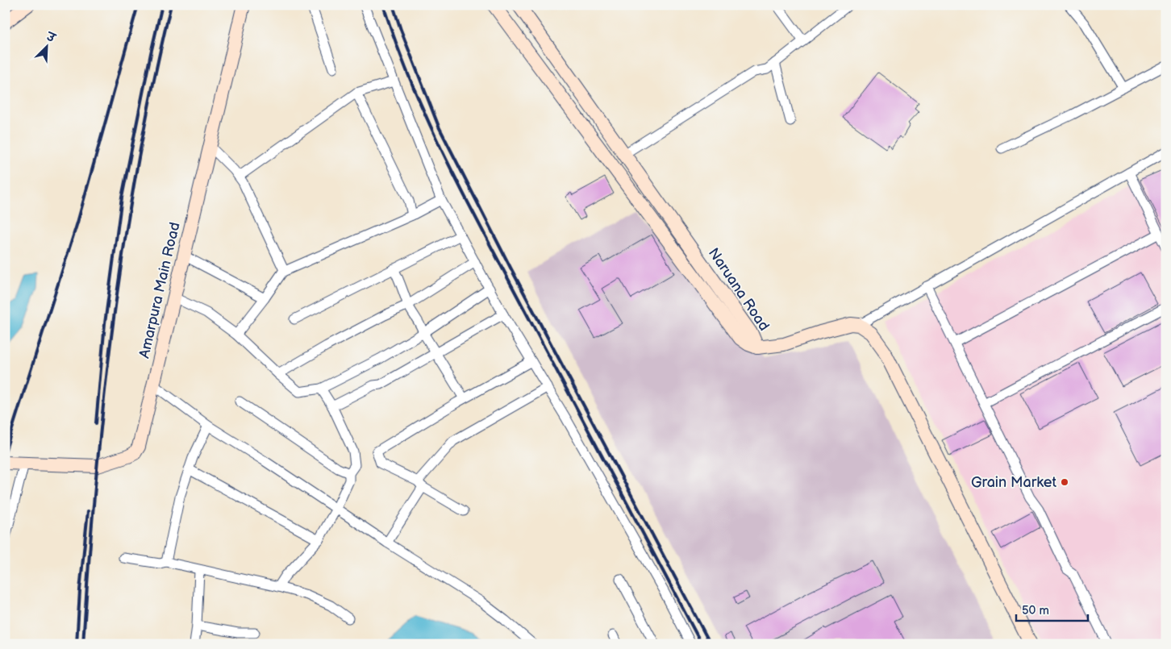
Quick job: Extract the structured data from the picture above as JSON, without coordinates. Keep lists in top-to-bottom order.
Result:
{
  "streets": {
    "street": ["Naruana Road", "Amarpura Main Road"]
  },
  "places": ["Grain Market"],
  "scale_bar": "50 m",
  "north": "top right"
}
